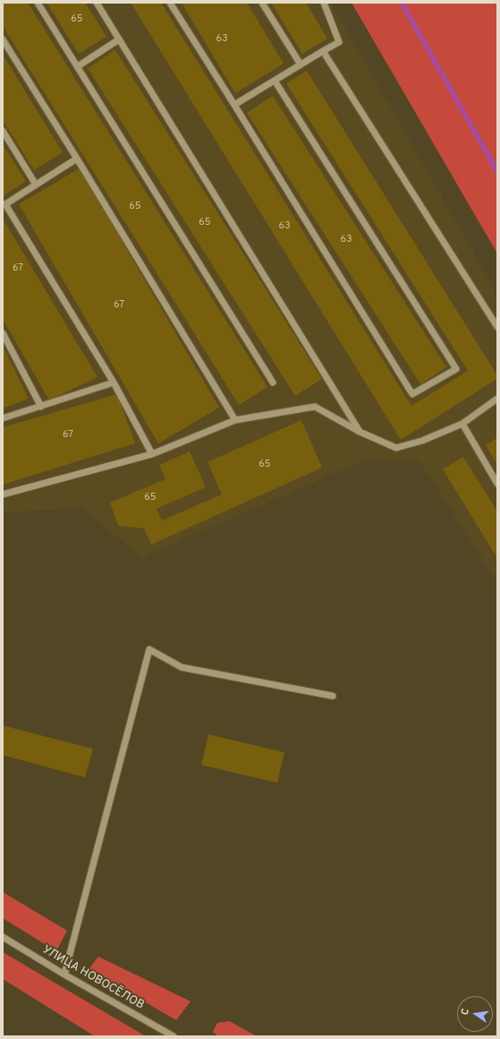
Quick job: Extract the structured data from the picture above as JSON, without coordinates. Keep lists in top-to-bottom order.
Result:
{
  "streets": {
    "street": ["УЛИЦА НОВОСЁЛОВ"]
  },
  "house_numbers": [
    "65",
    "63",
    "65",
    "65",
    "63",
    "63",
    "67",
    "67",
    "67",
    "65",
    "65"
  ],
  "north": "left"
}
